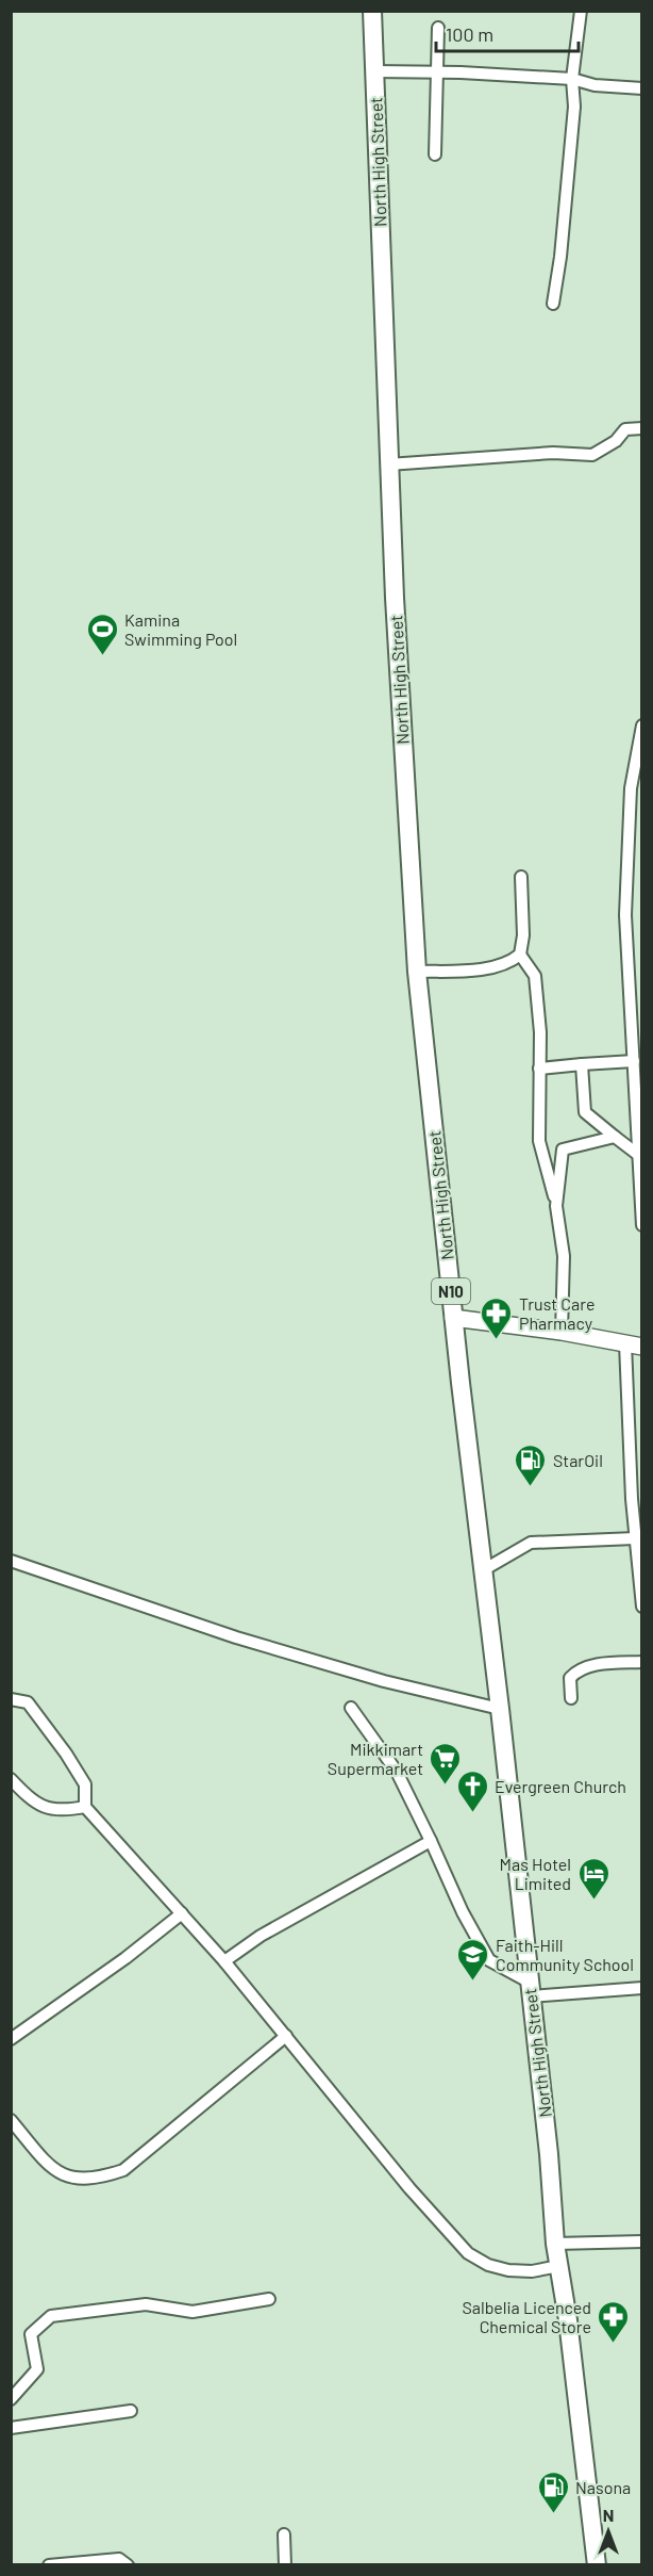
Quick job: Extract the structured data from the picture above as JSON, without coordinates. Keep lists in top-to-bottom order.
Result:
{
  "streets": {
    "highway": ["North High Street", "N10"]
  },
  "places": {
    "sports": ["Kamina Swimming Pool"],
    "pharmacy": ["Trust Care Pharmacy", "Salbelia Licenced Chemical Store"],
    "fuel station": ["StarOil", "Nasona"],
    "supermarket": ["Mikkimart Supermarket"],
    "church": ["Evergreen Church"],
    "hotel": ["Mas Hotel Limited"],
    "school or university": ["Faith-Hill Community School"]
  },
  "scale_bar": "100 m",
  "north": "top"
}
